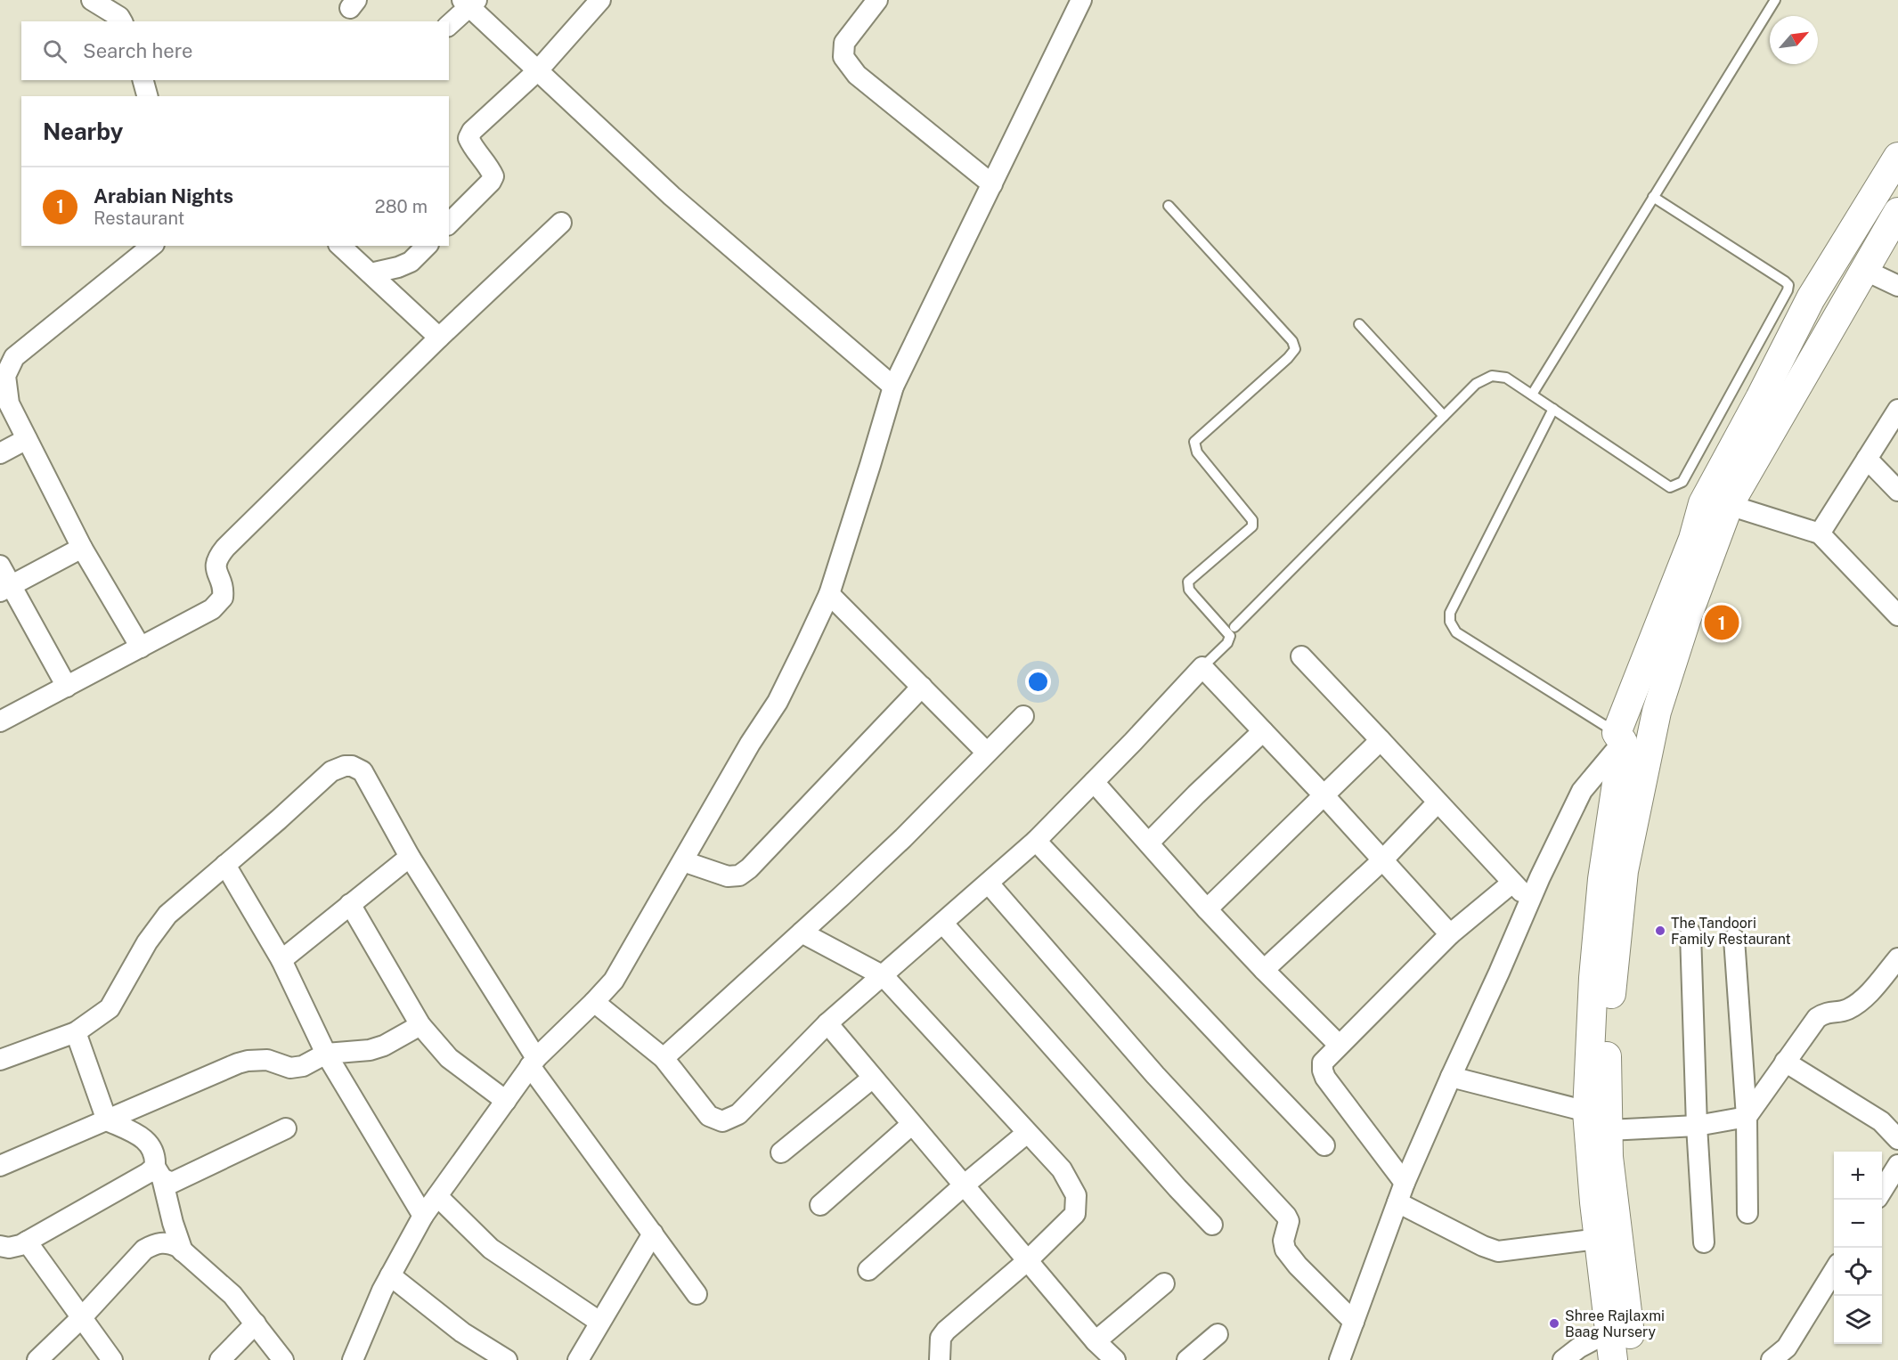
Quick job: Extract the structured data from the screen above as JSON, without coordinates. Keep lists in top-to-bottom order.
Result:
{
  "places": ["The Tandoori Family Restaurant", "Shree Rajlaxmi Baag Nursery"],
  "north": "top right",
  "page": {
    "search": "Search here",
    "heading": "Nearby",
    "list": [
      {
        "mark": "1",
        "name": "Arabian Nights",
        "note": "Restaurant",
        "value": "280 m"
      }
    ],
    "pins": "1",
    "map_buttons": ["+", "−"]
  }
}
